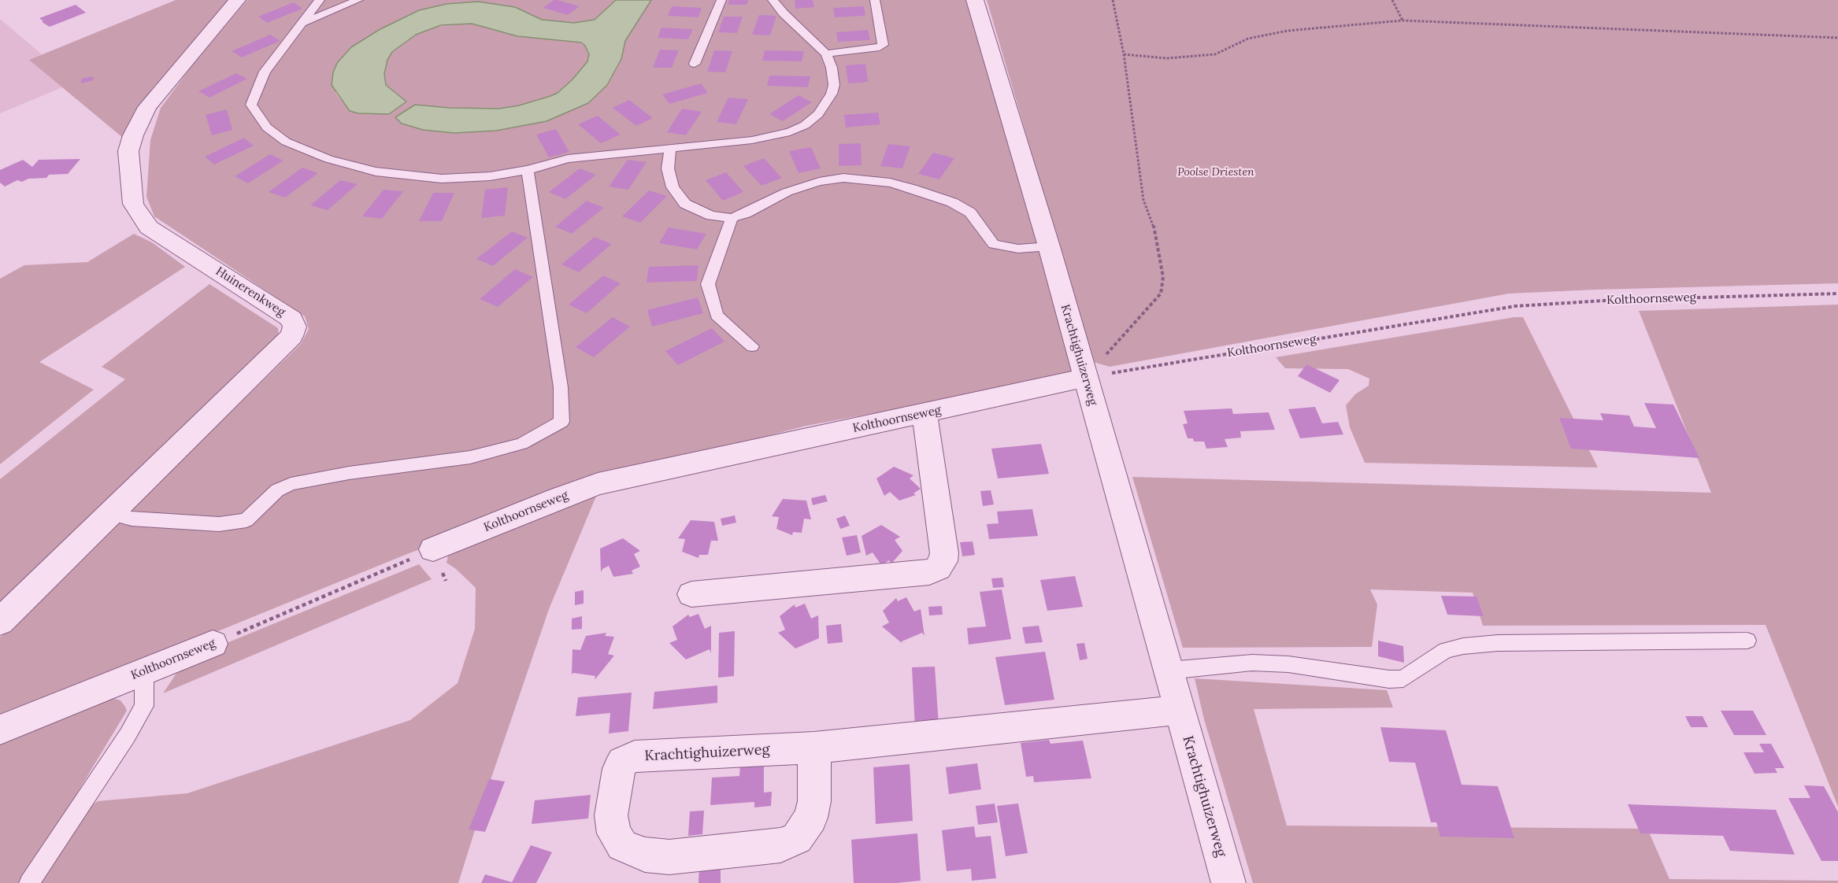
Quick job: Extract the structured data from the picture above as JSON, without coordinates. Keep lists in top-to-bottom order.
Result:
{
  "streets": {
    "street": ["Huinerenkweg", "Kolthoornseweg", "Krachtighuizerweg"]
  },
  "crossings": [
    ["Kolthoornseweg", "Krachtighuizerweg"]
  ],
  "parks": ["Poolse Driesten"]
}
